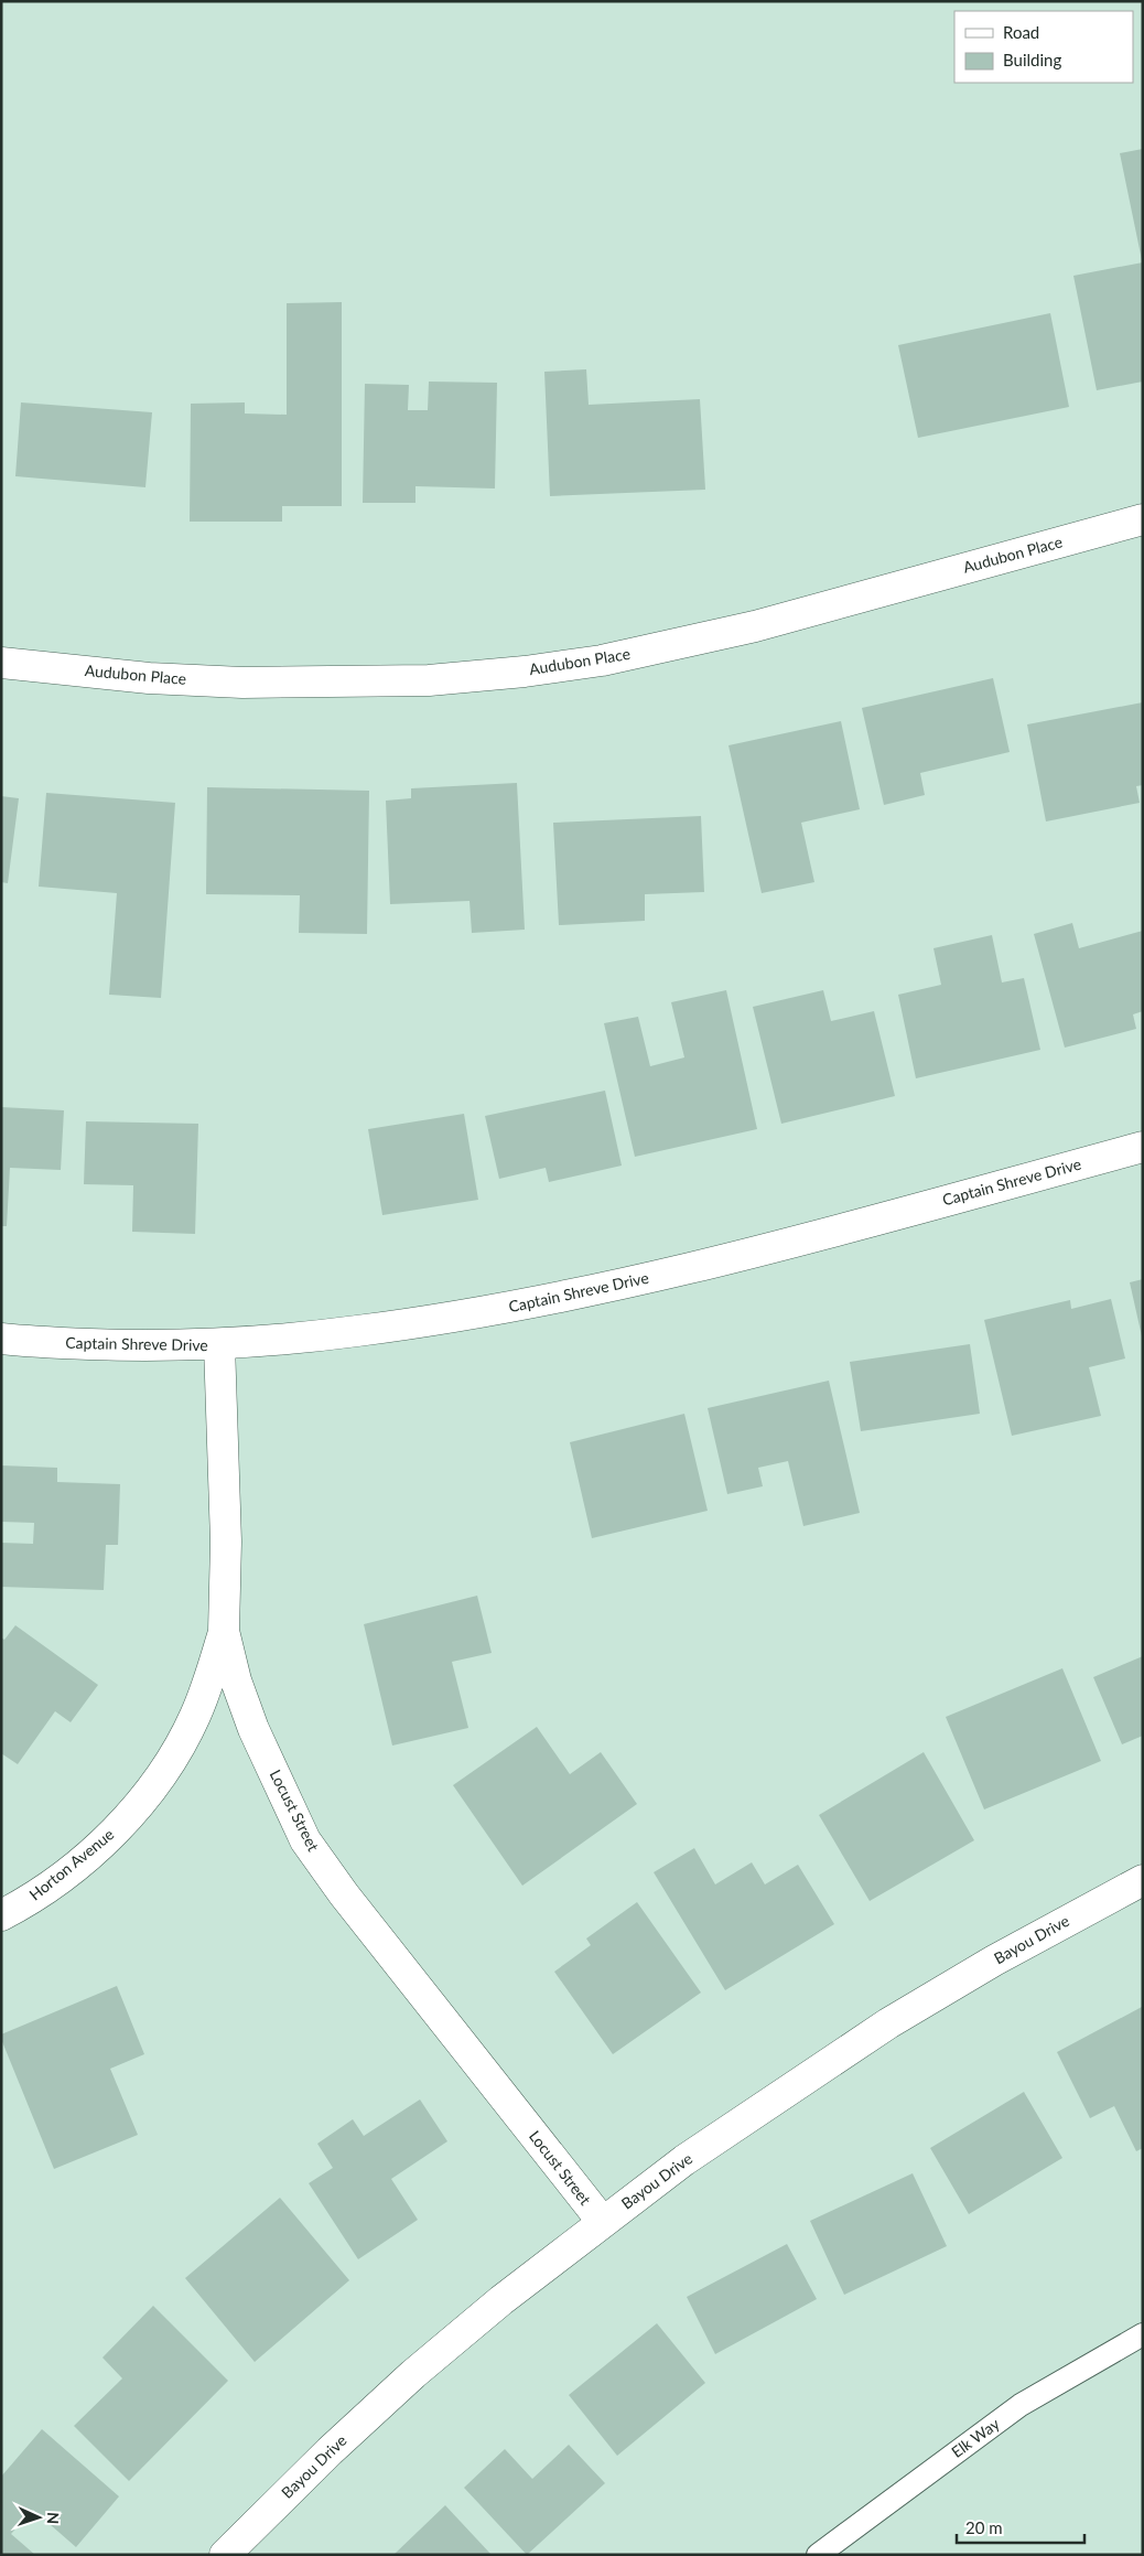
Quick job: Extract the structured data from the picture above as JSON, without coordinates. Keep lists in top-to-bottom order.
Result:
{
  "streets": {
    "street": [
      "Audubon Place",
      "Captain Shreve Drive",
      "Locust Street",
      "Horton Avenue",
      "Bayou Drive"
    ],
    "lane": ["Elk Way"]
  },
  "crossings": [
    ["Captain Shreve Drive", "Locust Street"],
    ["Locust Street", "Horton Avenue"],
    ["Locust Street", "Bayou Drive"]
  ],
  "legend": ["Road", "Building"],
  "scale_bar": "20 m",
  "north": "right"
}
